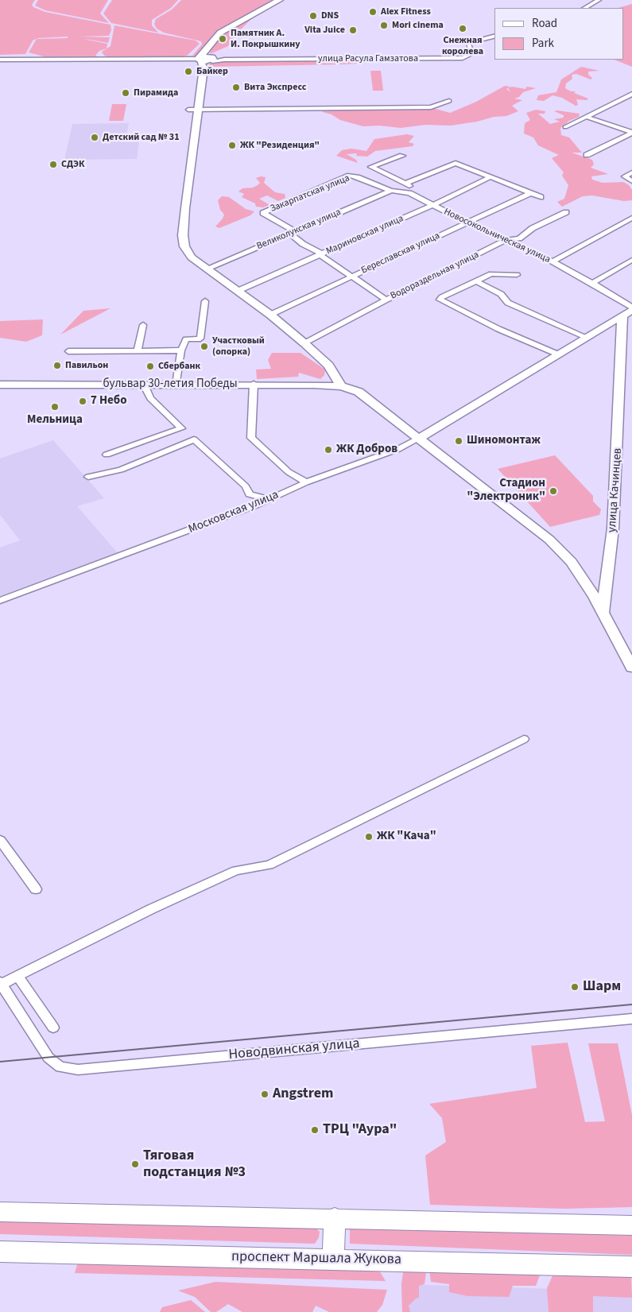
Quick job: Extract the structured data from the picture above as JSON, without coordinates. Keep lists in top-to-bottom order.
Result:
{
  "streets": {
    "highway": ["проспект Маршала Жукова"],
    "main road": ["бульвар 30-летия Победы", "улица Качинцев"],
    "street": [
      "улица Расула Гамзатова",
      "Закарпатская улица",
      "Великолукская улица",
      "Мариновская улица",
      "Новосокольническая улица",
      "Береславская улица",
      "Водораздельная улица",
      "Московская улица",
      "Новодвинская улица"
    ]
  },
  "crossings": [
    ["Закарпатская улица", "Великолукская улица"],
    ["Закарпатская улица", "Новосокольническая улица"],
    ["Великолукская улица", "Новосокольническая улица"],
    ["Мариновская улица", "Новосокольническая улица"],
    ["Новосокольническая улица", "Береславская улица"],
    ["Новосокольническая улица", "Водораздельная улица"]
  ],
  "places": [
    "Alex Fitness",
    "DNS",
    "Mori cinema",
    "Снежная королева",
    "Vita Juice",
    "Памятник А. И. Покрышкину",
    "Байкер",
    "Вита Экспресс",
    "Пирамида",
    "Детский сад № 31",
    "ЖК \"Резиденция\"",
    "СДЭК",
    "Участковый (опорка)",
    "Павильон",
    "Сбербанк",
    "7 Небо",
    "Мельница",
    "Шиномонтаж",
    "ЖК Добров",
    "Стадион \"Электроник\"",
    "ЖК \"Кача\"",
    "Шарм",
    "Angstrem",
    "ТРЦ \"Аура\"",
    "Тяговая подстанция №3"
  ],
  "legend": ["Road", "Park"]
}
